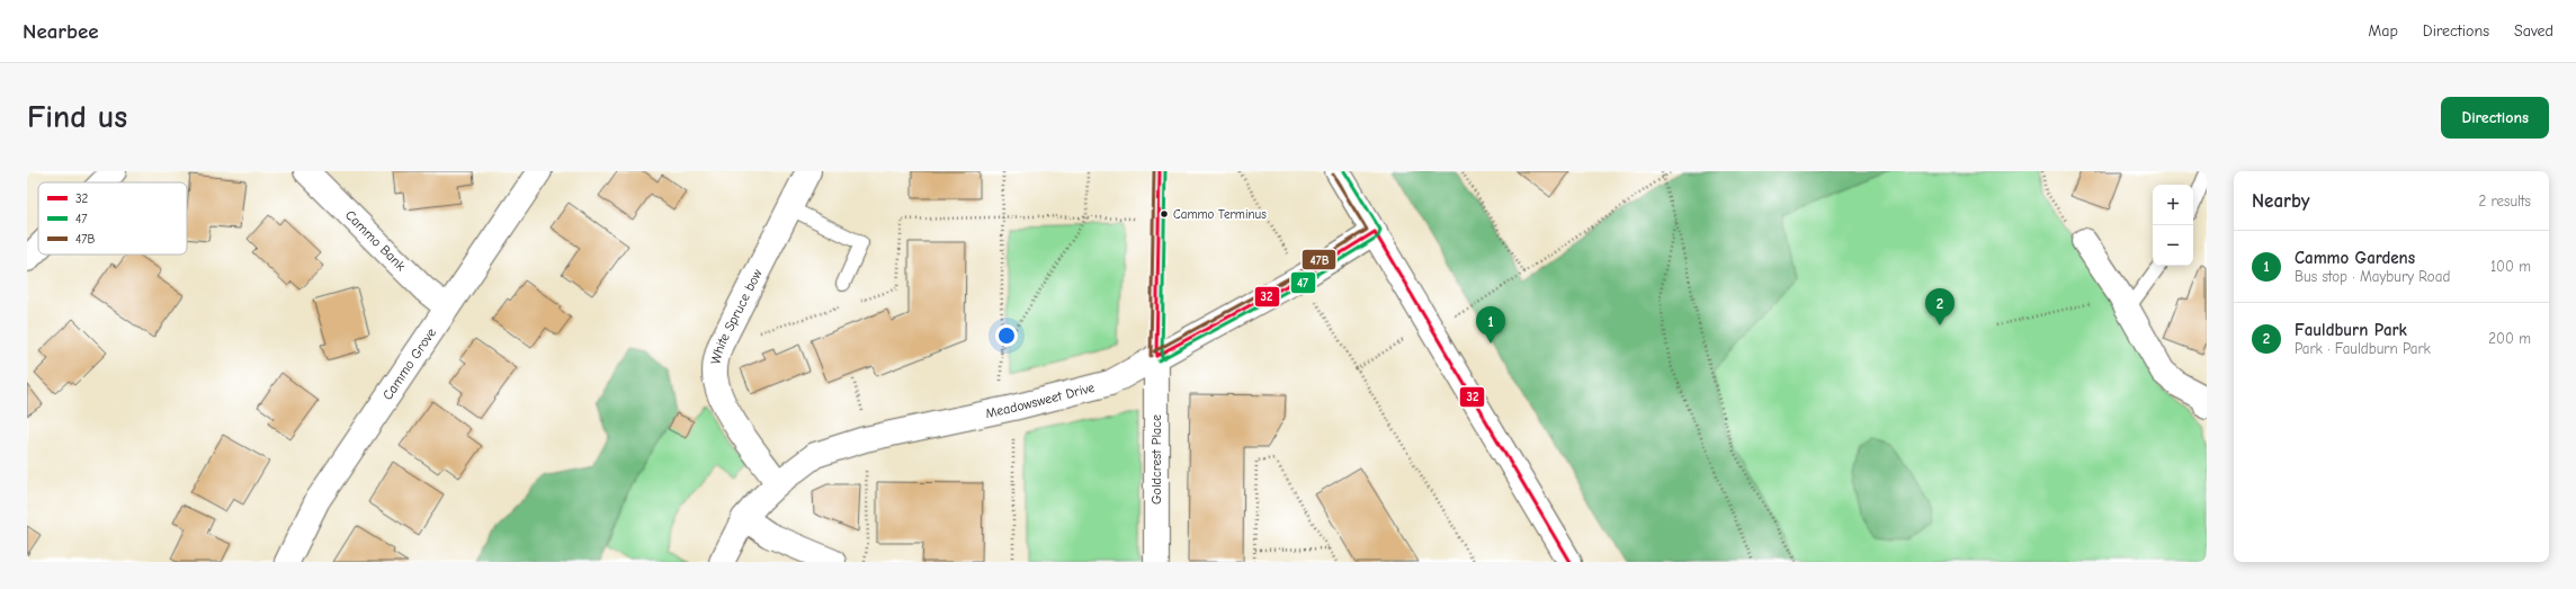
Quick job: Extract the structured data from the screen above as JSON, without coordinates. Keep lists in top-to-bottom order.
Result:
{
  "streets": {
    "street": [
      "Cammo Bank",
      "White Spruce bow",
      "Cammo Grove",
      "Meadowsweet Drive",
      "Goldcrest Place"
    ]
  },
  "crossings": [
    ["Cammo Bank", "Cammo Grove"],
    ["White Spruce bow", "Meadowsweet Drive"],
    ["Meadowsweet Drive", "Goldcrest Place"]
  ],
  "places": ["Cammo Terminus"],
  "lines": ["transit line 32", "transit line 47", "transit line 47B"],
  "legend": ["32", "47", "47B"],
  "page": {
    "header": "Nearbee",
    "nav": ["Map", "Directions", "Saved"],
    "buttons": "Directions",
    "title": "Find us",
    "heading": ["Nearby", "2 results"],
    "map_buttons": ["+", "−"],
    "list": [
      {
        "mark": "1",
        "name": "Cammo Gardens",
        "note": "Bus stop · Maybury Road",
        "value": "100 m"
      },
      {
        "mark": "2",
        "name": "Fauldburn Park",
        "note": "Park · Fauldburn Park",
        "value": "200 m"
      }
    ],
    "pins": ["2", "1"]
  }
}
